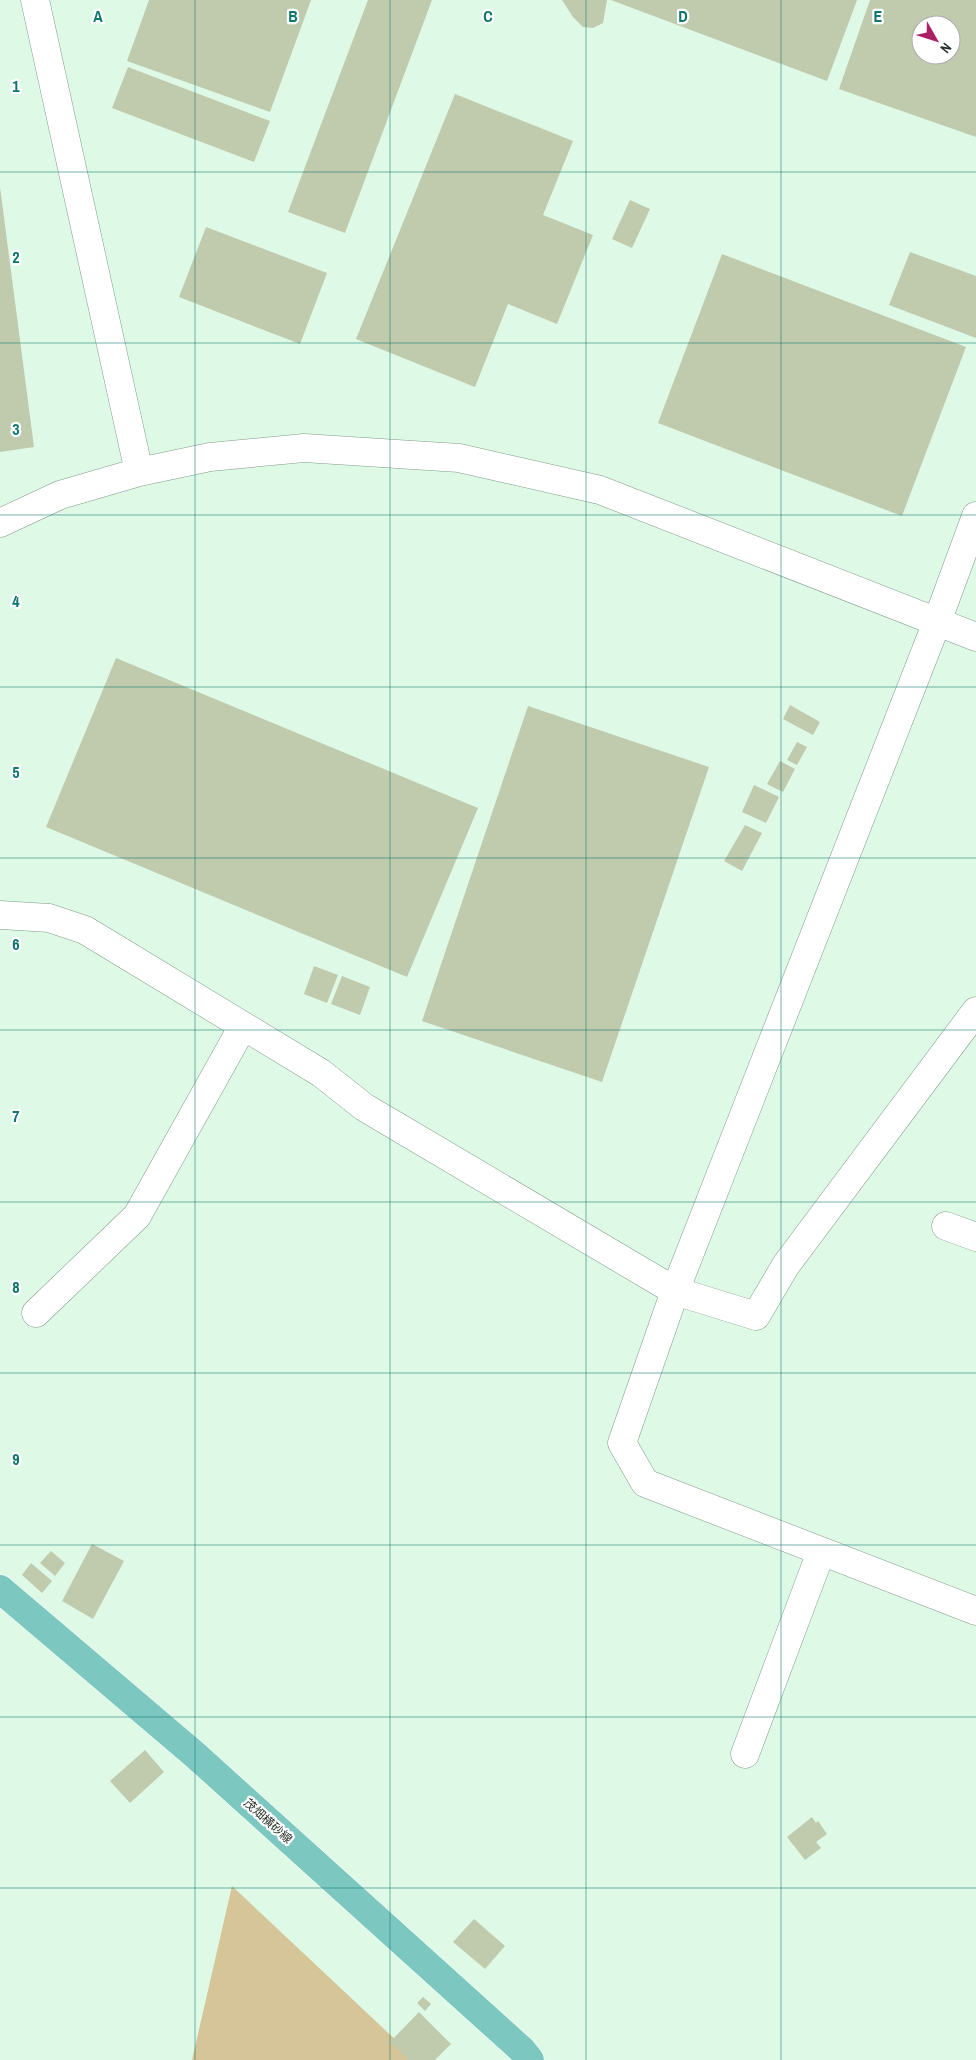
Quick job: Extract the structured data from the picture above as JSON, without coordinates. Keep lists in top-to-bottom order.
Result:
{
  "streets": {
    "main road": ["茂畑横砂線"]
  },
  "north": "bottom right",
  "grid": {
    "columns": [
      "A",
      "B",
      "C",
      "D",
      "E"
    ],
    "rows": [
      "1",
      "2",
      "3",
      "4",
      "5",
      "6",
      "7",
      "8",
      "9"
    ]
  }
}
